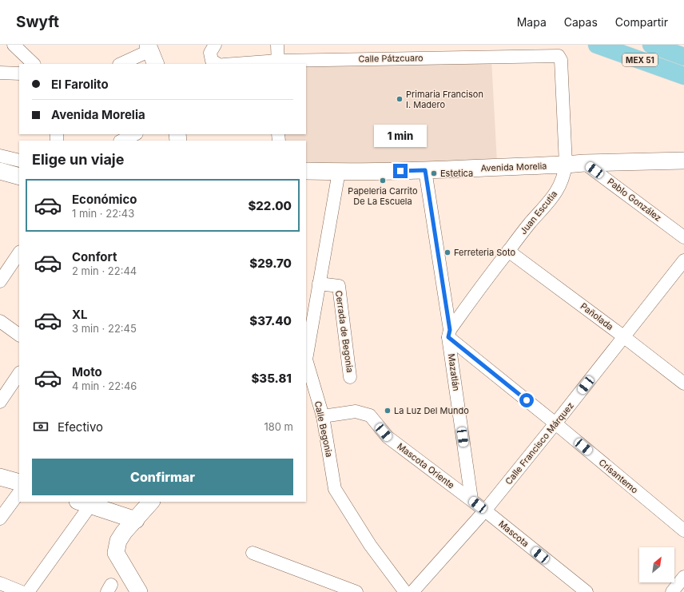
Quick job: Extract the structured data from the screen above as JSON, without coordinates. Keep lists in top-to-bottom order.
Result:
{
  "streets": {
    "main road": ["MEX 51"],
    "street": [
      "Calle Pátzcuaro",
      "Avenida Morelia",
      "Pablo González",
      "Juan Escutia",
      "Pañolada",
      "Cerrada de Begonia",
      "Mazatlán",
      "Calle Begonia",
      "Calle Francisco Márquez",
      "Mascota Oriente",
      "Crisantemo",
      "Mascota"
    ]
  },
  "crossings": [
    ["Calle Pátzcuaro", "Juan Escutia"],
    ["Avenida Morelia", "Pablo González"],
    ["Avenida Morelia", "Juan Escutia"],
    ["Avenida Morelia", "Mazatlán"],
    ["Avenida Morelia", "Calle Begonia"],
    ["Juan Escutia", "Pañolada"],
    ["Juan Escutia", "Mazatlán"],
    ["Juan Escutia", "Crisantemo"],
    ["Pañolada", "Calle Francisco Márquez"],
    ["Cerrada de Begonia", "Calle Begonia"],
    ["Mazatlán", "Mascota Oriente"],
    ["Mazatlán", "Crisantemo"],
    ["Mazatlán", "Mascota"],
    ["Calle Begonia", "Mascota Oriente"],
    ["Calle Francisco Márquez", "Crisantemo"],
    ["Calle Francisco Márquez", "Mascota"],
    ["Mascota Oriente", "Mascota"]
  ],
  "places": [
    "Primaria Francison I. Madero",
    "Estetica",
    "Papeleria Carrito De La Escuela",
    "Ferreteria Soto",
    "La Luz Del Mundo"
  ],
  "north": "top right",
  "page": {
    "header": "Swyft",
    "nav": ["Mapa", "Capas", "Compartir"],
    "banner": ["El Farolito", "Avenida Morelia"],
    "bubble": "1 min",
    "heading": "Elige un viaje",
    "list": [
      {
        "name": "Económico",
        "note": "1 min · 22:43",
        "value": "$22.00"
      },
      {
        "name": "Confort",
        "note": "2 min · 22:44",
        "value": "$29.70"
      },
      {
        "name": "XL",
        "note": "3 min · 22:45",
        "value": "$37.40"
      },
      {
        "name": "Moto",
        "note": "4 min · 22:46",
        "value": "$35.81"
      }
    ],
    "pay": ["Efectivo", "180 m"],
    "buttons": "Confirmar"
  }
}
